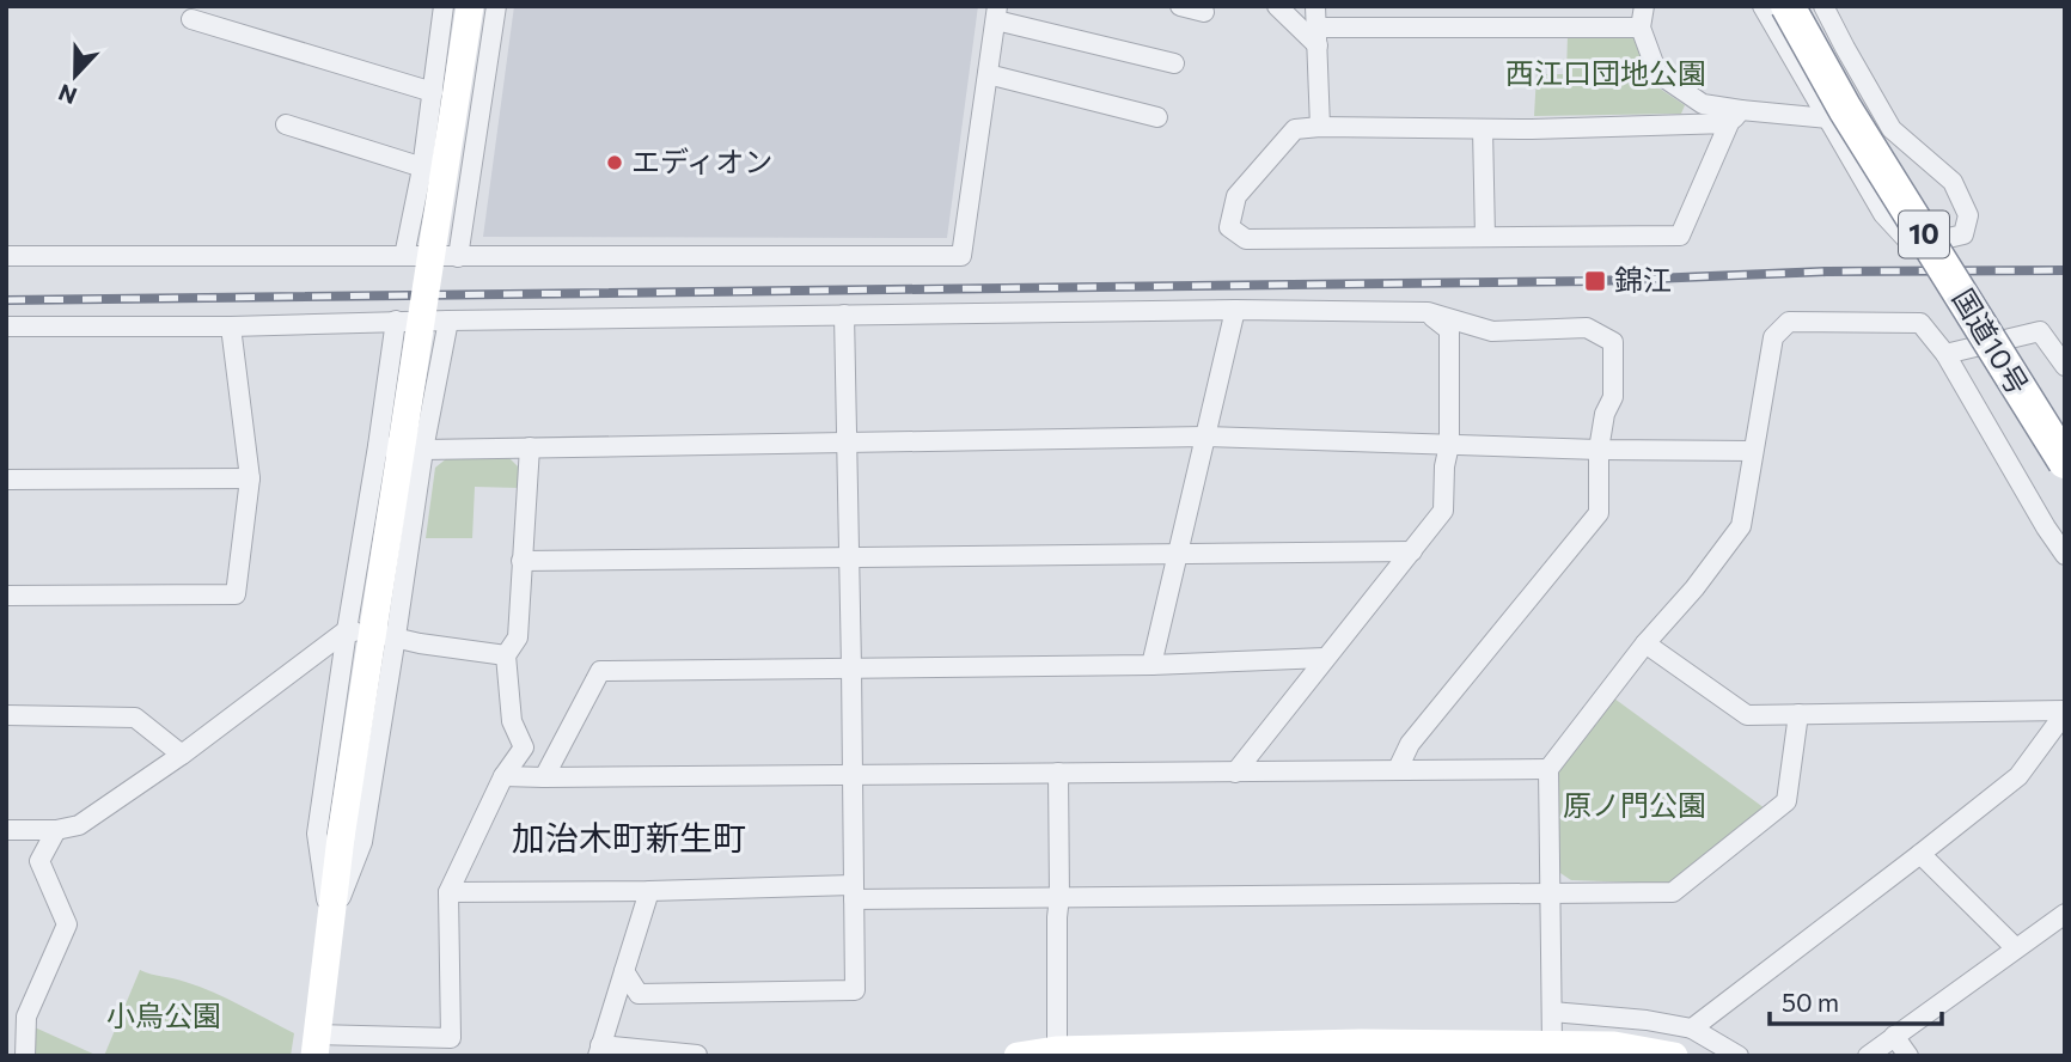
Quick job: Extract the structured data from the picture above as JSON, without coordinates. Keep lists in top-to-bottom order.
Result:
{
  "streets": {
    "highway": ["10", "国道10号"]
  },
  "districts": ["加治木町新生町"],
  "parks": ["西江口団地公園", "原ノ門公園", "小烏公園"],
  "places": {
    "other": ["エディオン"],
    "transit": ["錦江"]
  },
  "scale_bar": "50 m",
  "north": "bottom"
}
